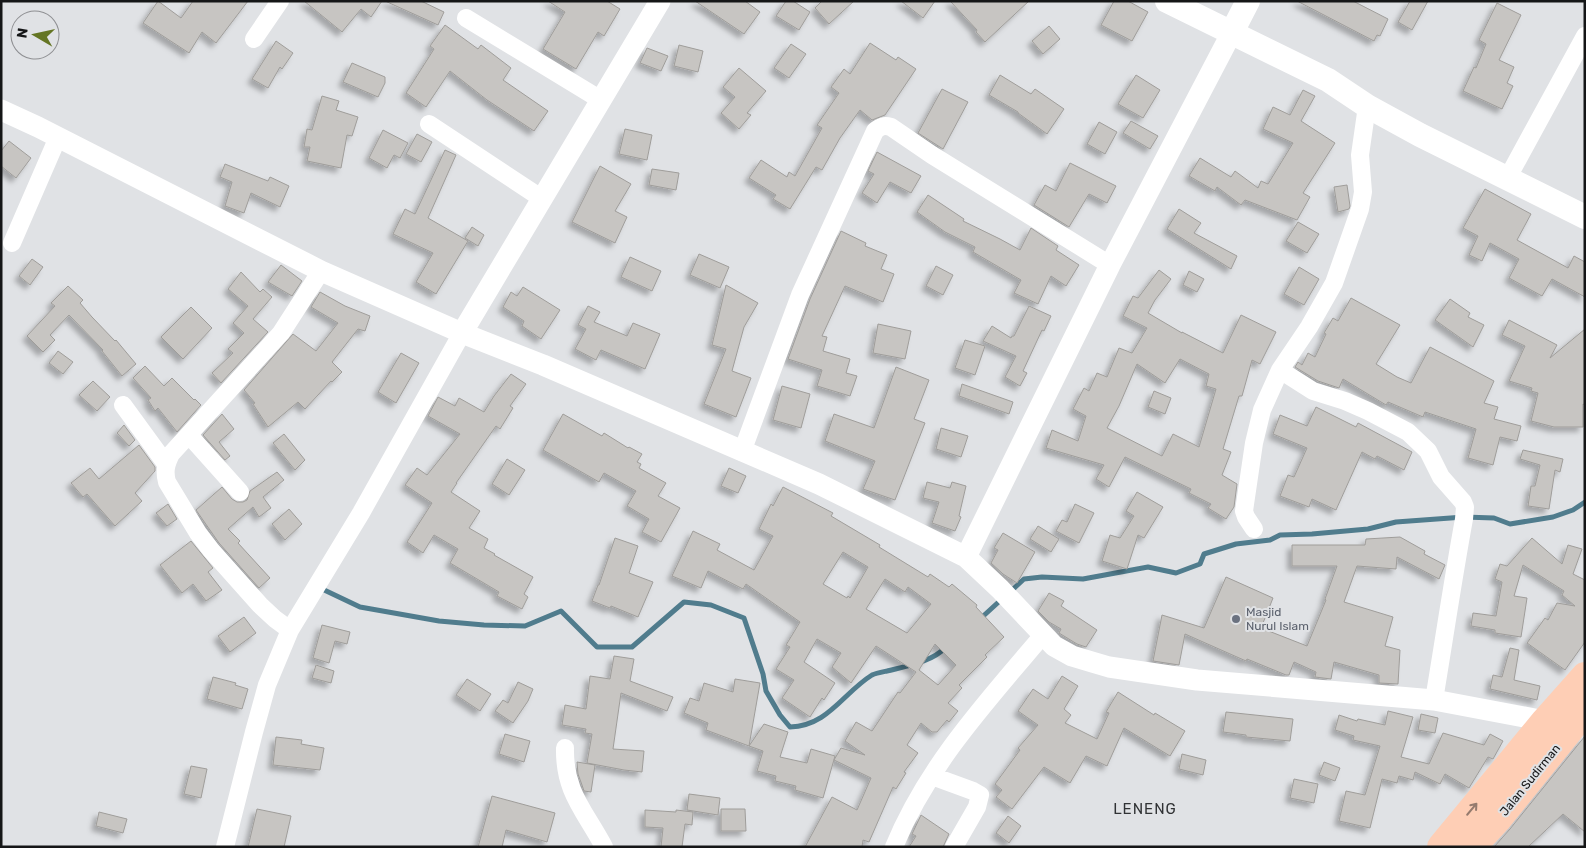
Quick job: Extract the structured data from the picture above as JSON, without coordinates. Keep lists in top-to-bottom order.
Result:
{
  "streets": {
    "main road": ["Jalan Sudirman"]
  },
  "districts": ["LENENG"],
  "places": ["Masjid Nurul Islam"],
  "north": "left"
}
